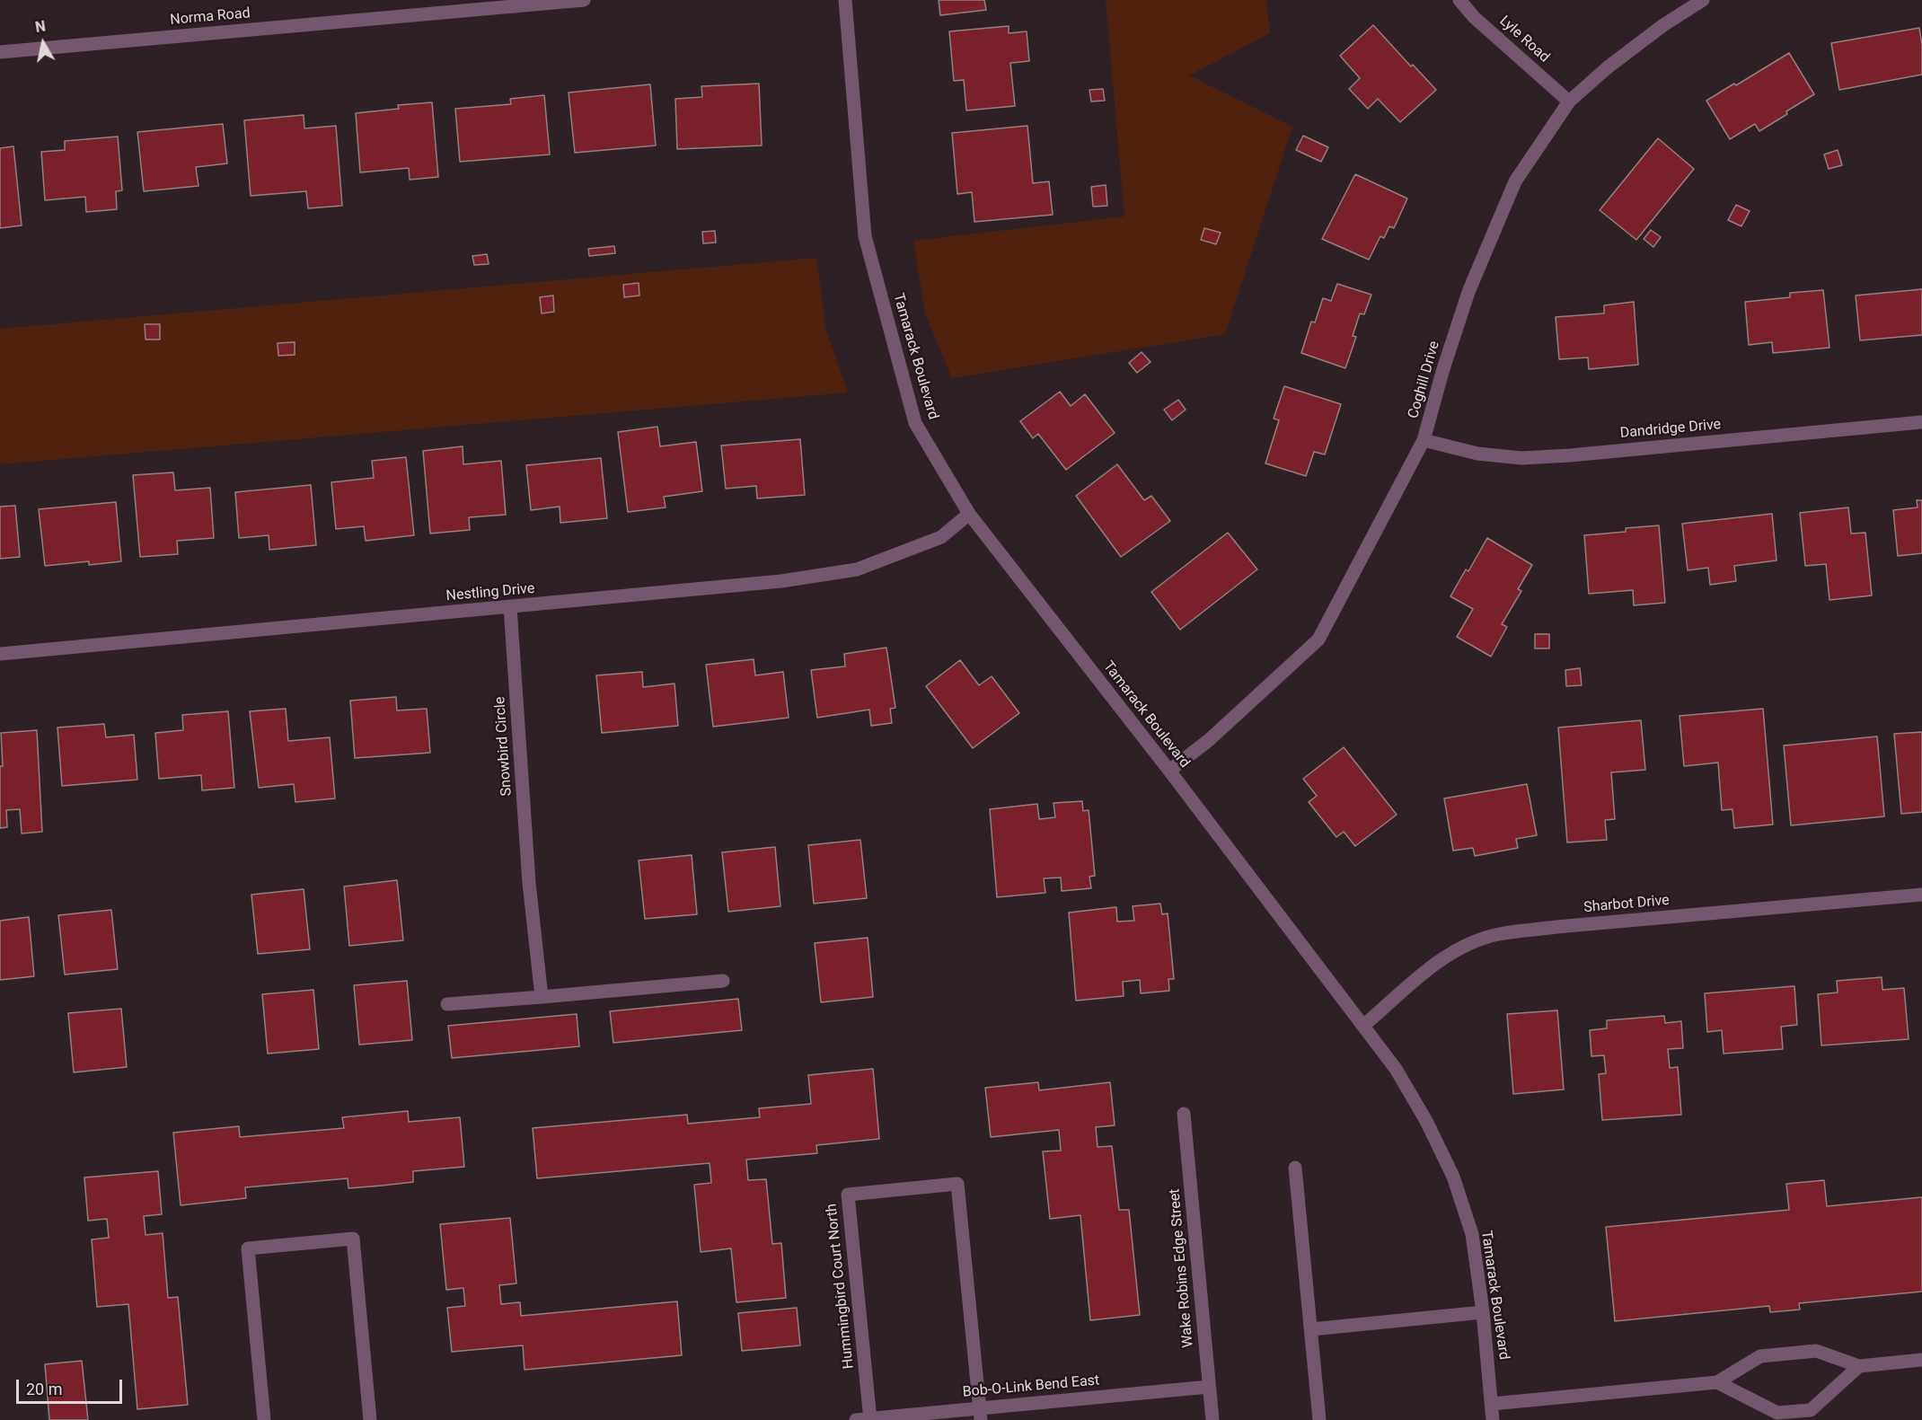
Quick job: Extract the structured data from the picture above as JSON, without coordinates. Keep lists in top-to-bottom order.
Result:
{
  "streets": {
    "street": [
      "Norma Road",
      "Lyle Road",
      "Tamarack Boulevard",
      "Coghill Drive",
      "Dandridge Drive",
      "Nestling Drive",
      "Snowbird Circle",
      "Sharbot Drive",
      "Wake Robins Edge Street",
      "Hummingbird Court North",
      "Bob-O-Link Bend East"
    ]
  },
  "crossings": [
    ["Lyle Road", "Coghill Drive"],
    ["Tamarack Boulevard", "Coghill Drive"],
    ["Tamarack Boulevard", "Nestling Drive"],
    ["Tamarack Boulevard", "Sharbot Drive"],
    ["Coghill Drive", "Dandridge Drive"],
    ["Nestling Drive", "Snowbird Circle"],
    ["Wake Robins Edge Street", "Bob-O-Link Bend East"],
    ["Hummingbird Court North", "Bob-O-Link Bend East"]
  ],
  "scale_bar": "20 m",
  "north": "top"
}
